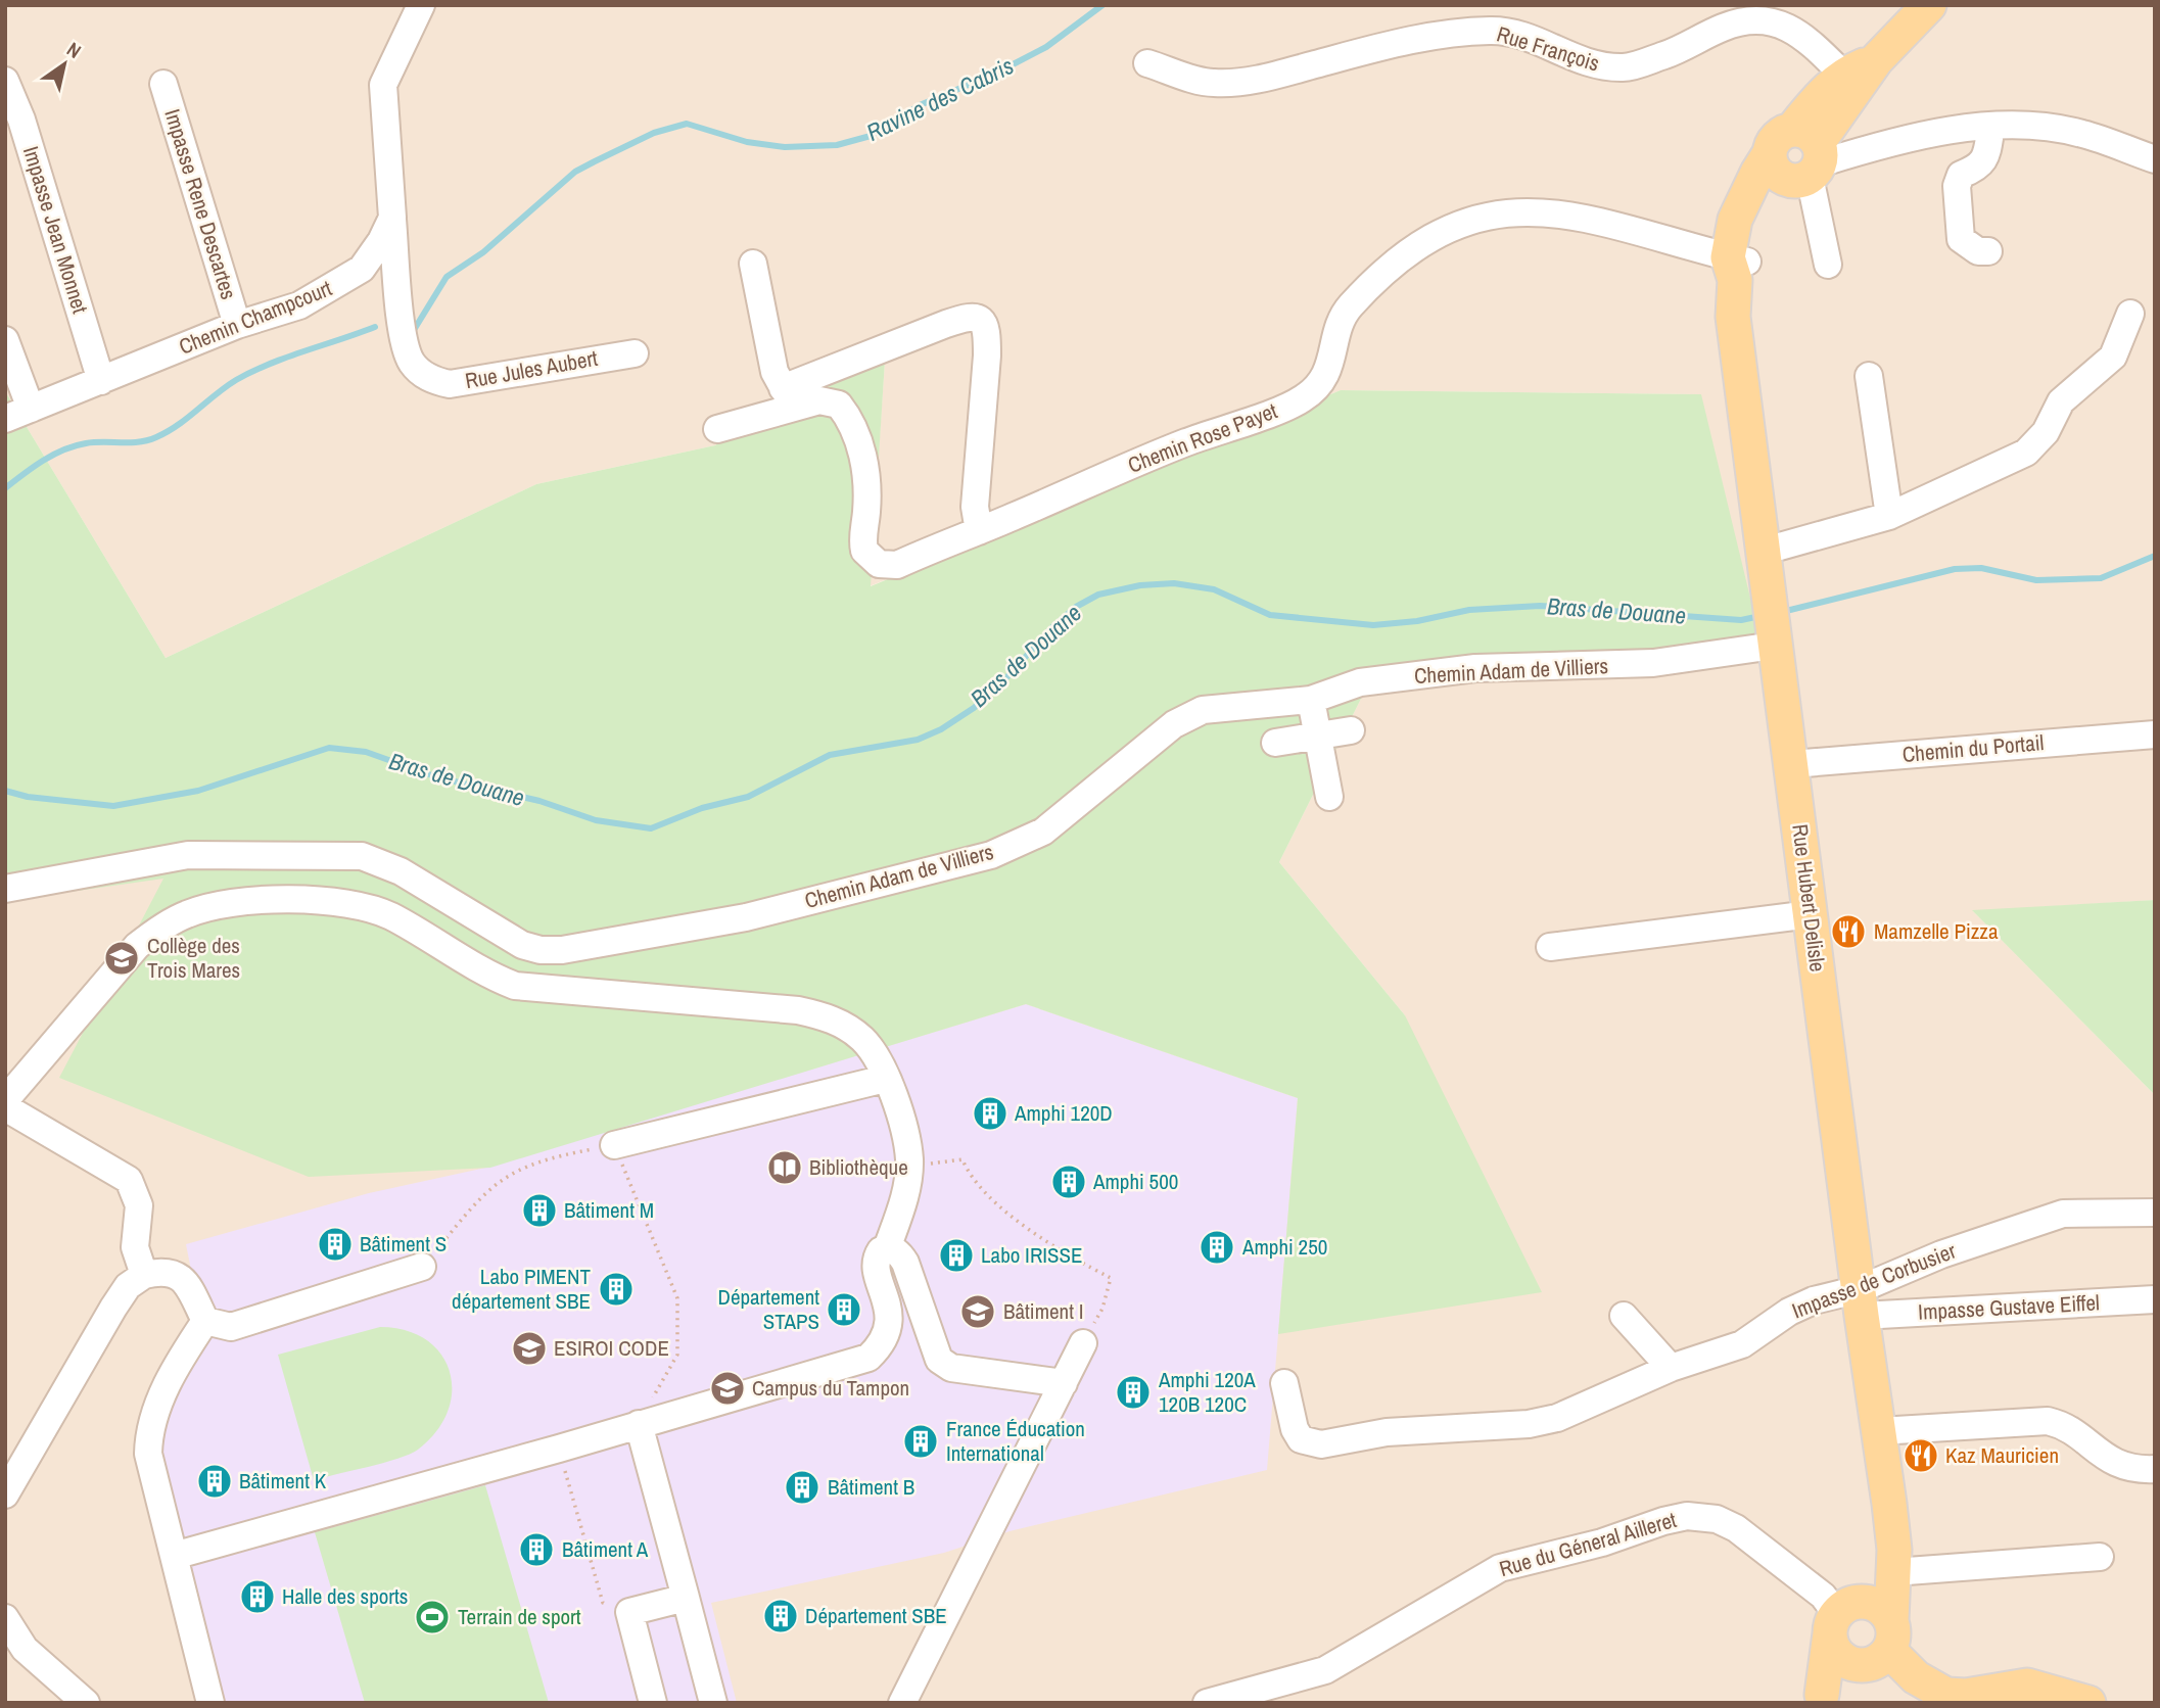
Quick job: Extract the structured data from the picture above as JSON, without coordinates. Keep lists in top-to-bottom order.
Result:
{
  "streets": {
    "main road": ["Rue Hubert Delisle"],
    "street": [
      "Rue François",
      "Impasse Rene Descartes",
      "Impasse Jean Monnet",
      "Chemin Champcourt",
      "Rue Jules Aubert",
      "Chemin Rose Payet",
      "Chemin Adam de Villiers",
      "Chemin du Portail",
      "Impasse de Corbusier",
      "Impasse Gustave Eiffel",
      "Rue du Géneral Ailleret"
    ]
  },
  "crossings": [
    ["Rue François", "Rue Hubert Delisle"],
    ["Impasse Rene Descartes", "Chemin Champcourt"],
    ["Impasse Jean Monnet", "Chemin Champcourt"],
    ["Chemin Champcourt", "Rue Jules Aubert"],
    ["Chemin Rose Payet", "Rue Hubert Delisle"],
    ["Chemin Adam de Villiers", "Rue Hubert Delisle"],
    ["Chemin du Portail", "Rue Hubert Delisle"],
    ["Rue Hubert Delisle", "Impasse de Corbusier"],
    ["Rue Hubert Delisle", "Impasse Gustave Eiffel"],
    ["Rue Hubert Delisle", "Rue du Géneral Ailleret"],
    ["Impasse de Corbusier", "Impasse Gustave Eiffel"]
  ],
  "water": ["Ravine des Cabris", "Bras de Douane"],
  "places": {
    "restaurant": ["Mamzelle Pizza", "Kaz Mauricien"],
    "school or university": [
      "Collège des Trois Mares",
      "Bâtiment I",
      "ESIROI CODE",
      "Campus du Tampon"
    ],
    "building": [
      "Amphi 120D",
      "Amphi 500",
      "Bâtiment M",
      "Bâtiment S",
      "Amphi 250",
      "Labo IRISSE",
      "Labo PIMENT département SBE",
      "Département STAPS",
      "Amphi 120A 120B 120C",
      "France Éducation International",
      "Bâtiment K",
      "Bâtiment B",
      "Bâtiment A",
      "Halle des sports",
      "Département SBE"
    ],
    "library": ["Bibliothèque"],
    "sports": ["Terrain de sport"]
  },
  "north": "top right"
}
